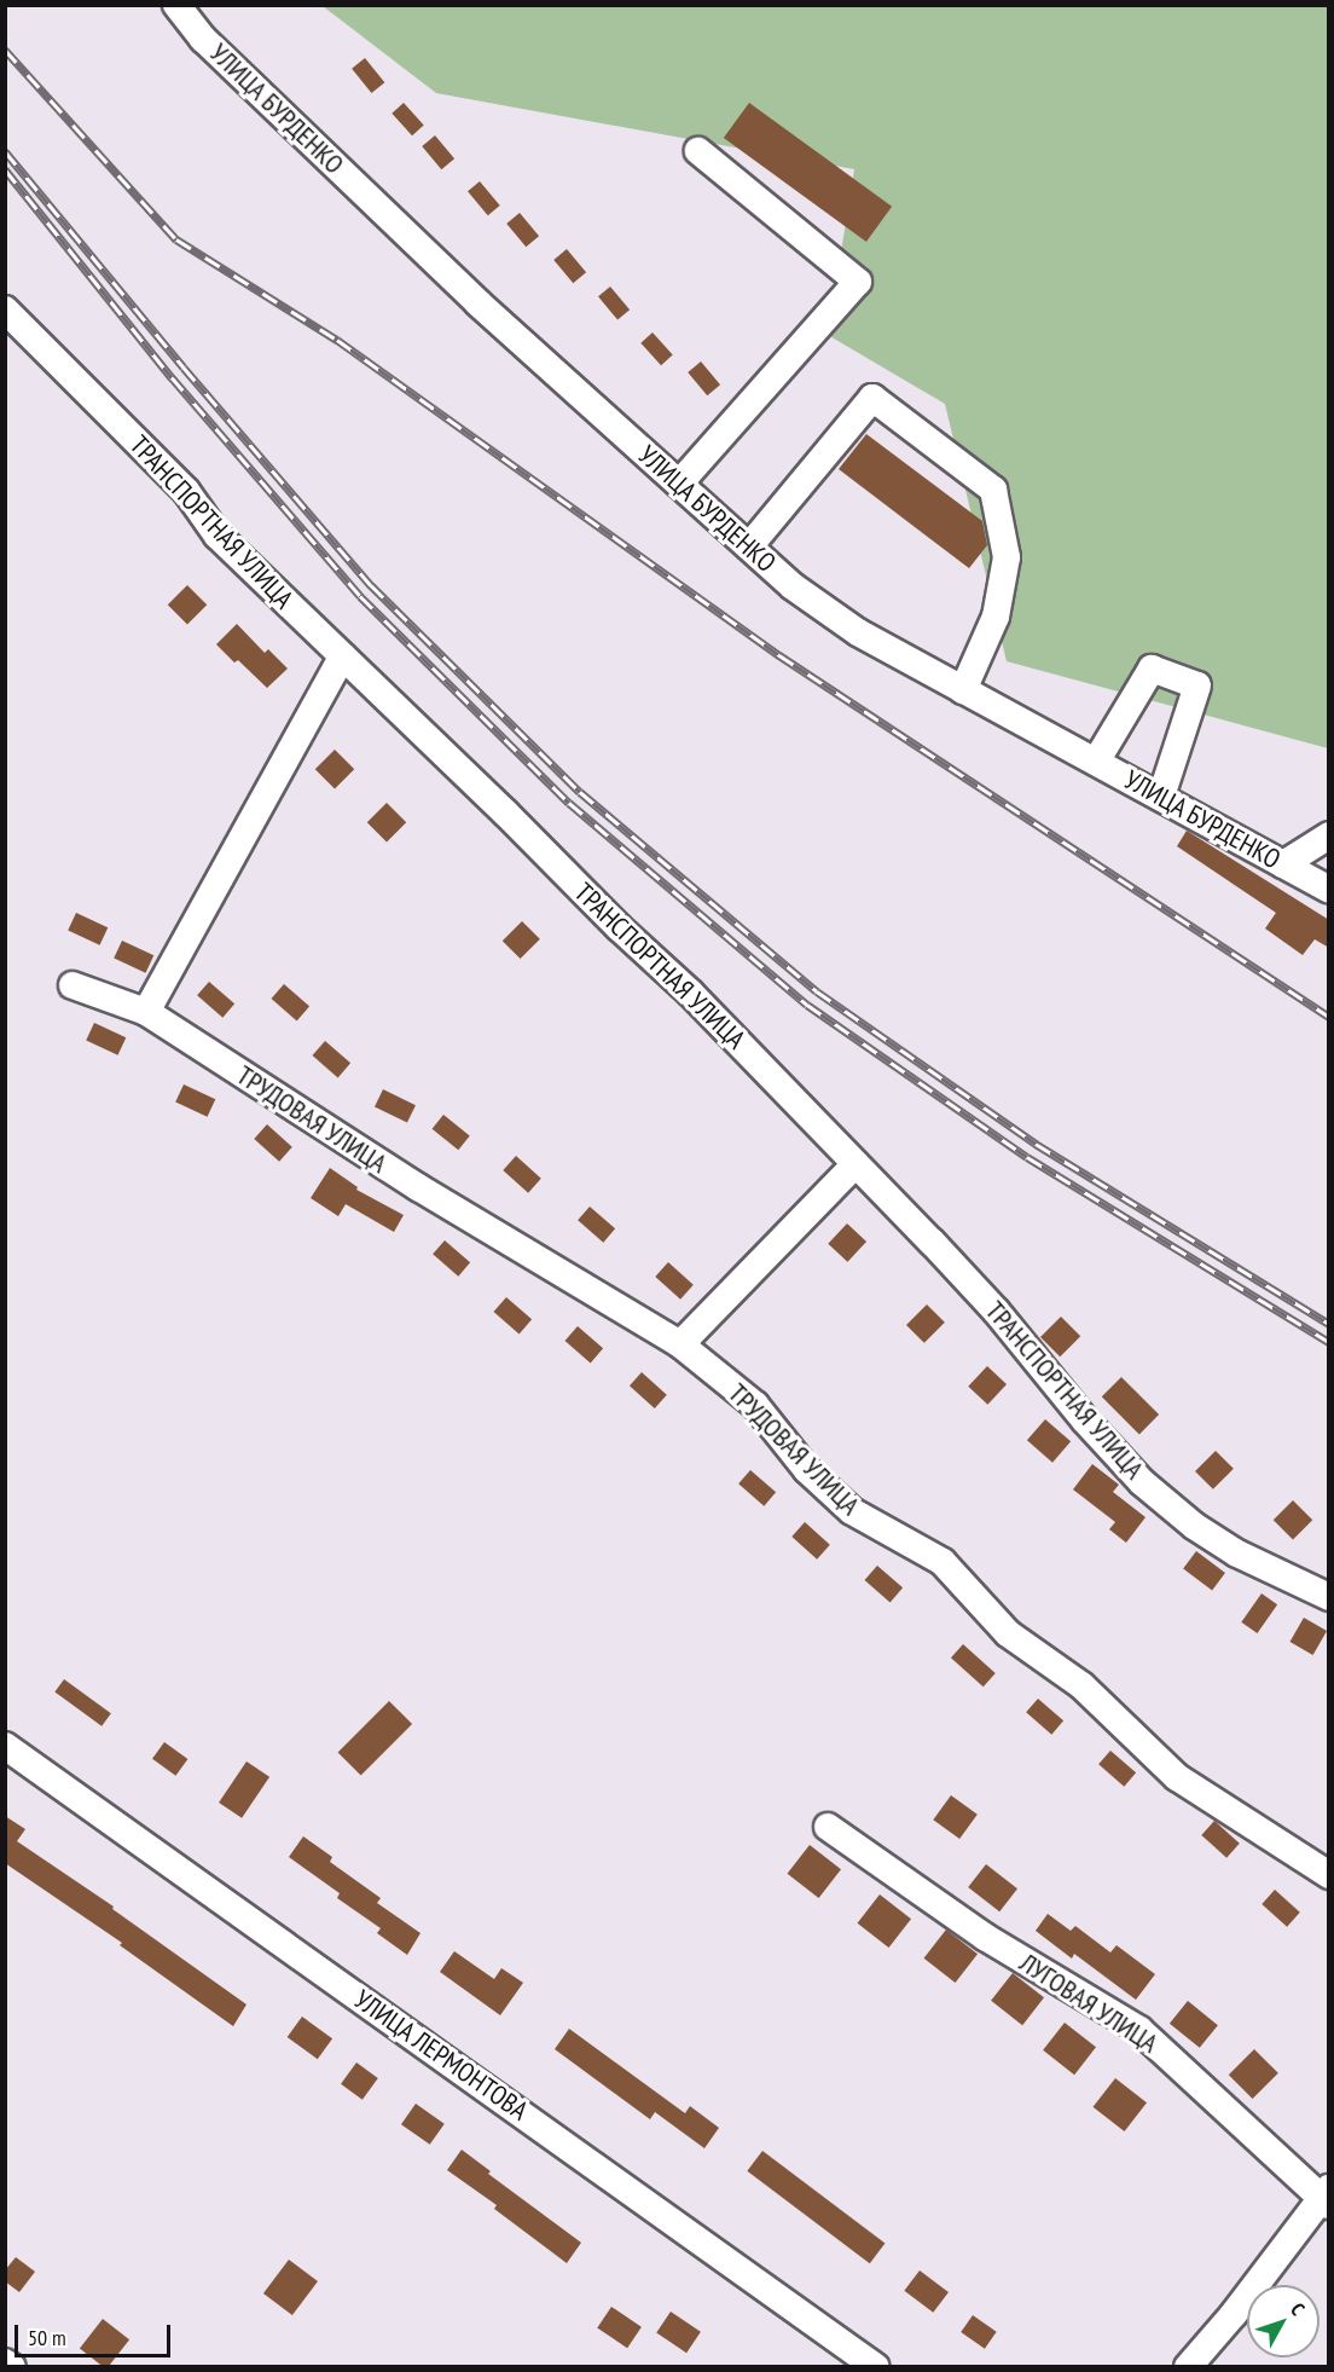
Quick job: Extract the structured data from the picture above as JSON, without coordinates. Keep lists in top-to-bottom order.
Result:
{
  "streets": {
    "street": [
      "УЛИЦА БУРДЕНКО",
      "ТРАНСПОРТНАЯ УЛИЦА",
      "ТРУДОВАЯ УЛИЦА",
      "ЛУГОВАЯ УЛИЦА",
      "УЛИЦА ЛЕРМОНТОВА"
    ]
  },
  "scale_bar": "50 m",
  "north": "top right"
}
